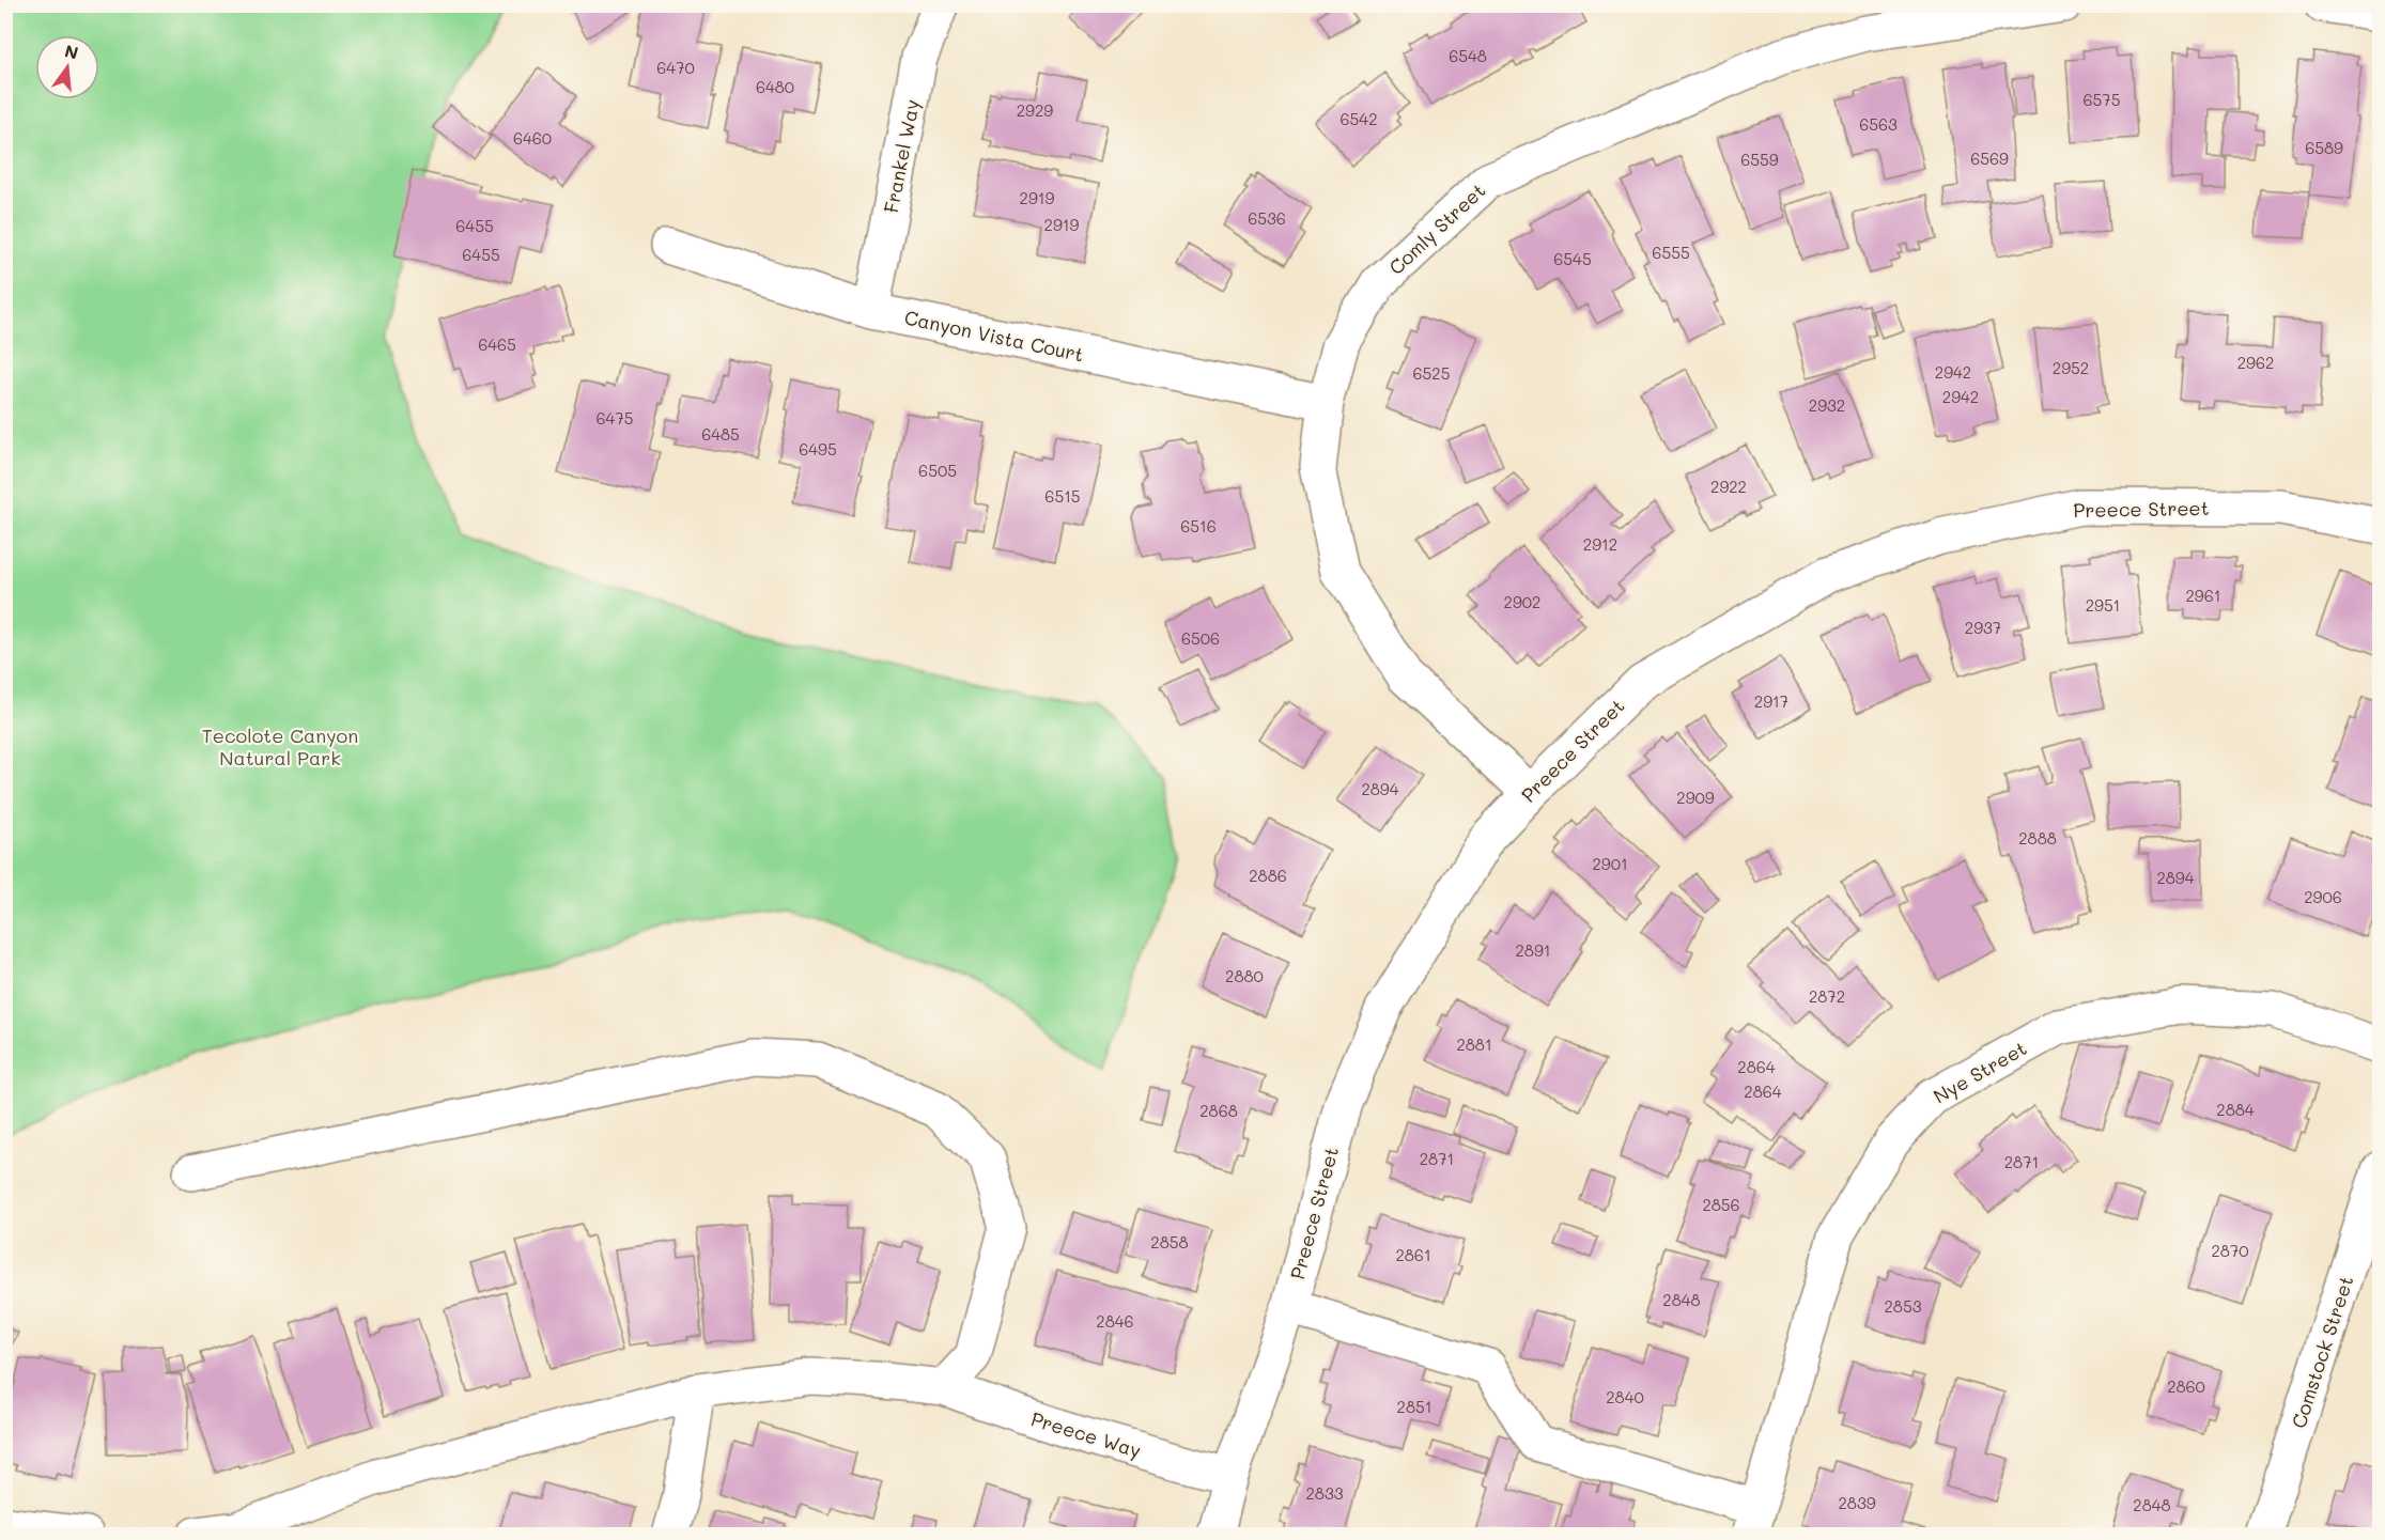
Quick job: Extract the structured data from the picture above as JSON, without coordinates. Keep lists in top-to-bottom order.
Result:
{
  "streets": {
    "street": [
      "Frankel Way",
      "Comly Street",
      "Canyon Vista Court",
      "Preece Street",
      "Nye Street",
      "Comstock Street",
      "Preece Way"
    ]
  },
  "crossings": [
    ["Frankel Way", "Canyon Vista Court"],
    ["Comly Street", "Canyon Vista Court"],
    ["Comly Street", "Preece Street"],
    ["Preece Street", "Preece Way"]
  ],
  "parks": ["Tecolote Canyon Natural Park"],
  "house_numbers": [
    "6548",
    "6470",
    "6480",
    "6575",
    "2929",
    "6542",
    "6563",
    "6460",
    "6589",
    "6569",
    "6559",
    "2919",
    "6536",
    "2919",
    "6455",
    "6555",
    "6455",
    "6545",
    "6465",
    "2962",
    "2952",
    "2942",
    "6525",
    "2942",
    "2932",
    "6475",
    "6485",
    "6495",
    "6505",
    "2922",
    "6515",
    "6516",
    "2912",
    "2961",
    "2902",
    "2951",
    "2937",
    "6506",
    "2917",
    "2894",
    "2909",
    "2888",
    "2901",
    "2886",
    "2894",
    "2906",
    "2891",
    "2880",
    "2872",
    "2881",
    "2864",
    "2864",
    "2884",
    "2868",
    "2871",
    "2871",
    "2856",
    "2858",
    "2870",
    "2861",
    "2848",
    "2853",
    "2846",
    "2860",
    "2840",
    "2851",
    "2833",
    "2839",
    "2848"
  ],
  "north": "top"
}
